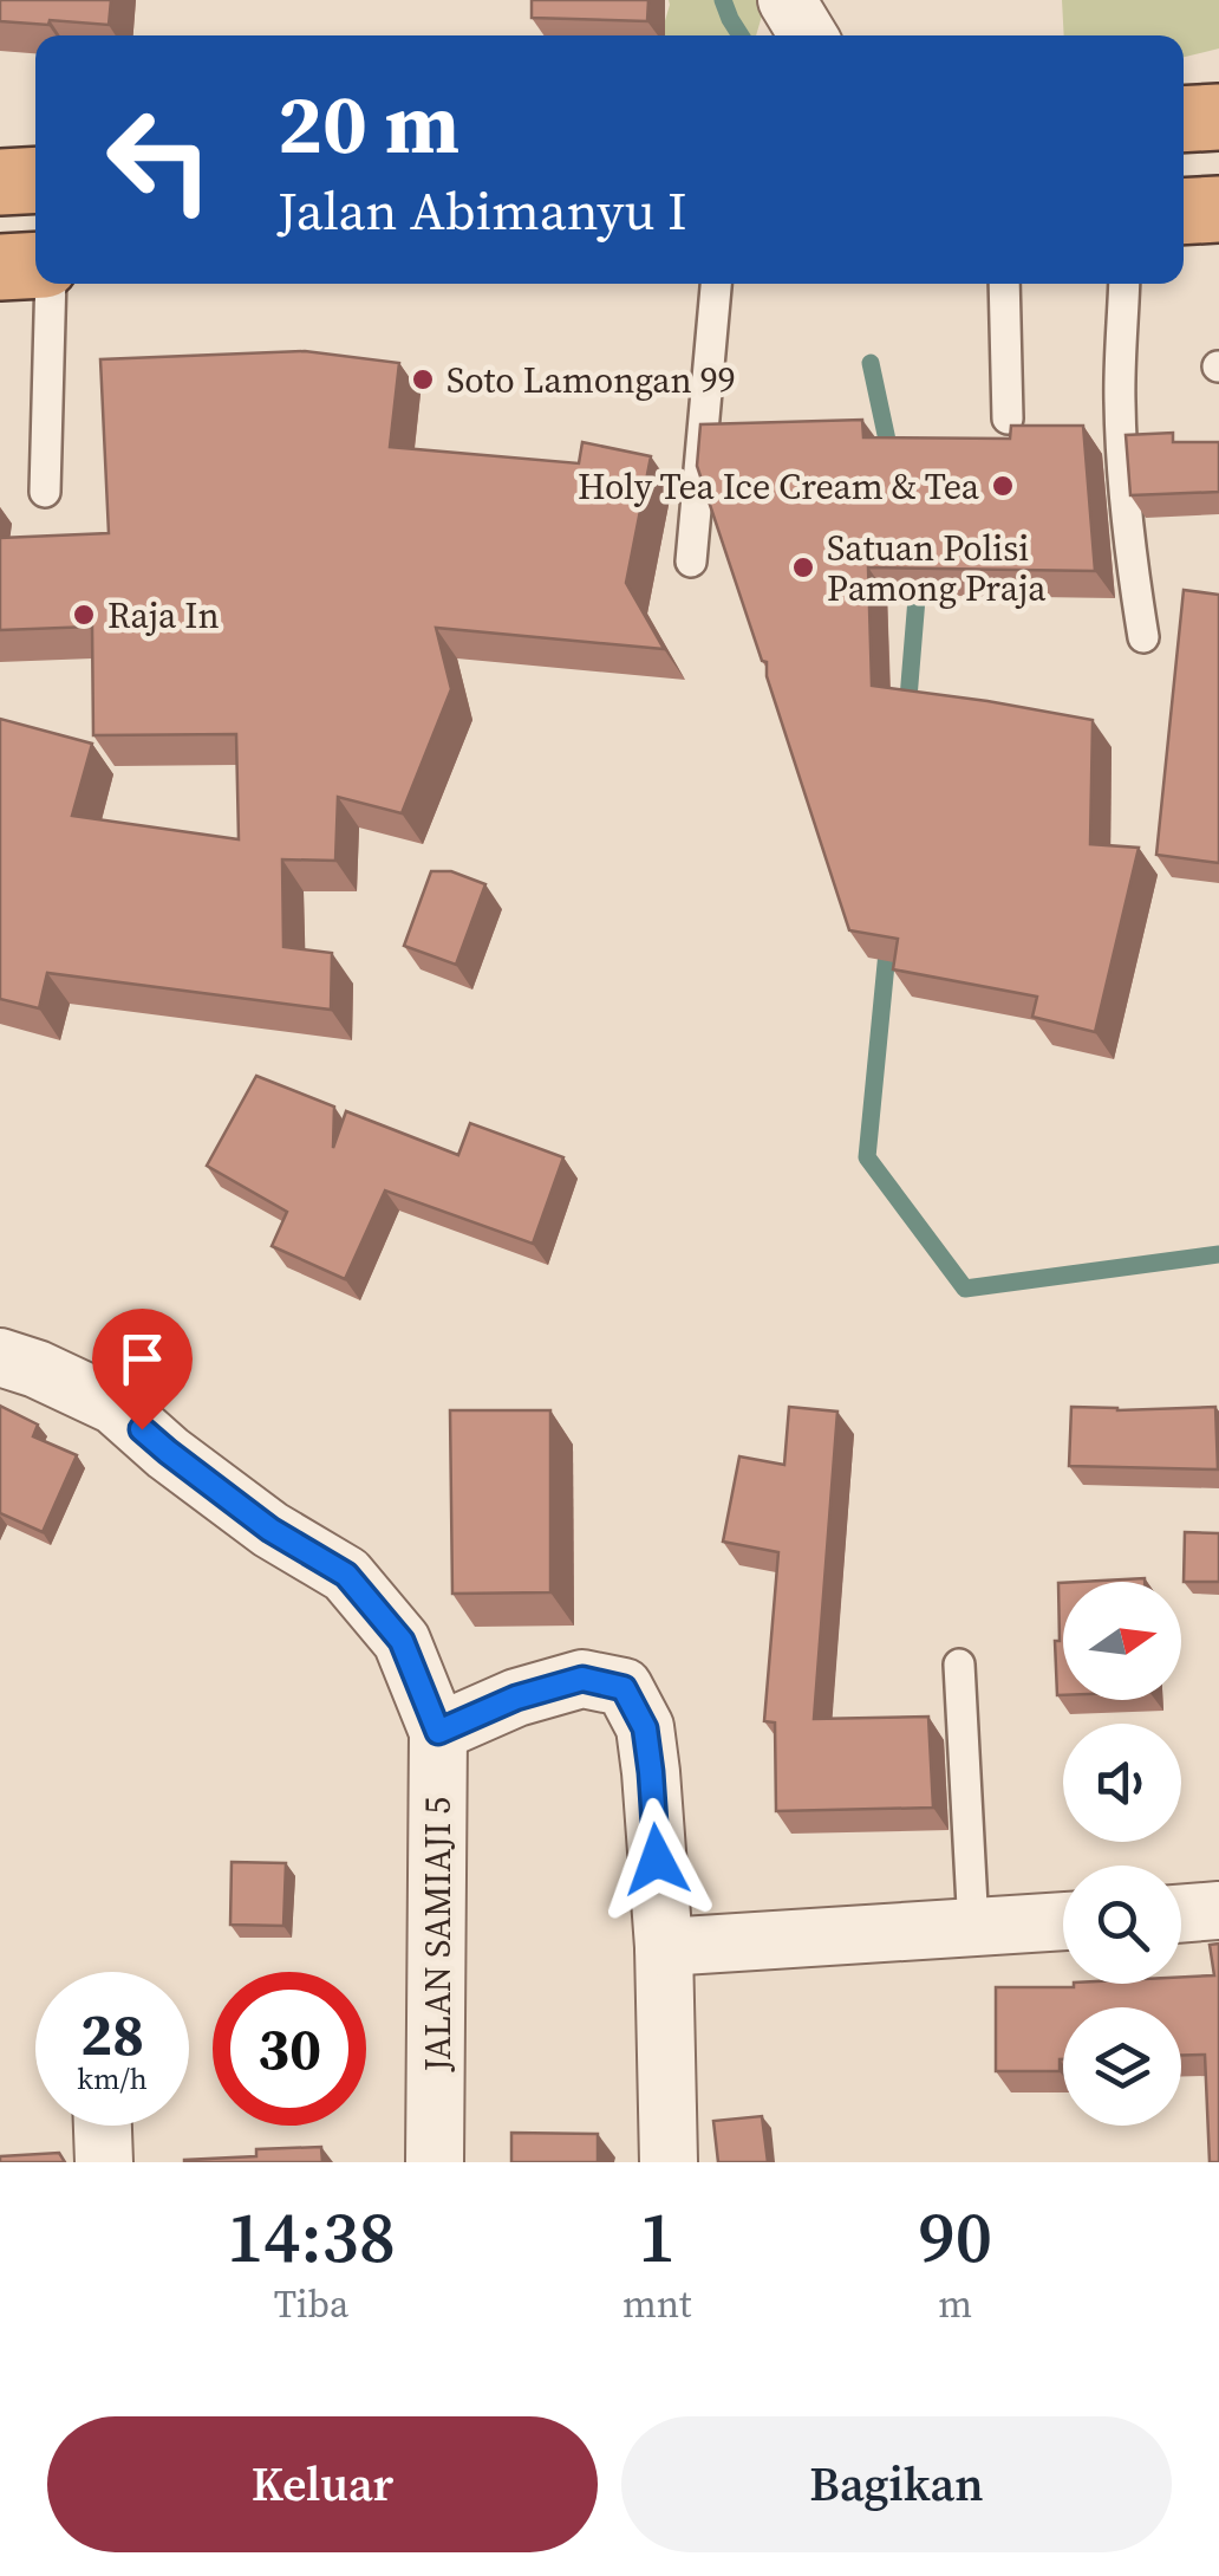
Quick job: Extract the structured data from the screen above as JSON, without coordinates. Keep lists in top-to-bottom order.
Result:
{
  "streets": {
    "street": ["JALAN SAMIAJI 5"]
  },
  "places": [
    "Soto Lamongan 99",
    "Holy Tea Ice Cream & Tea",
    "Satuan Polisi Pamong Praja",
    "Raja In"
  ],
  "north": "right",
  "page": {
    "turn": ["20 m", "Jalan Abimanyu I"],
    "speed": "28 km/h",
    "limit": "30",
    "eta": [
      "14:38",
      "Tiba",
      "1",
      "mnt",
      "90",
      "m"
    ],
    "buttons": ["Keluar", "Bagikan"]
  }
}
